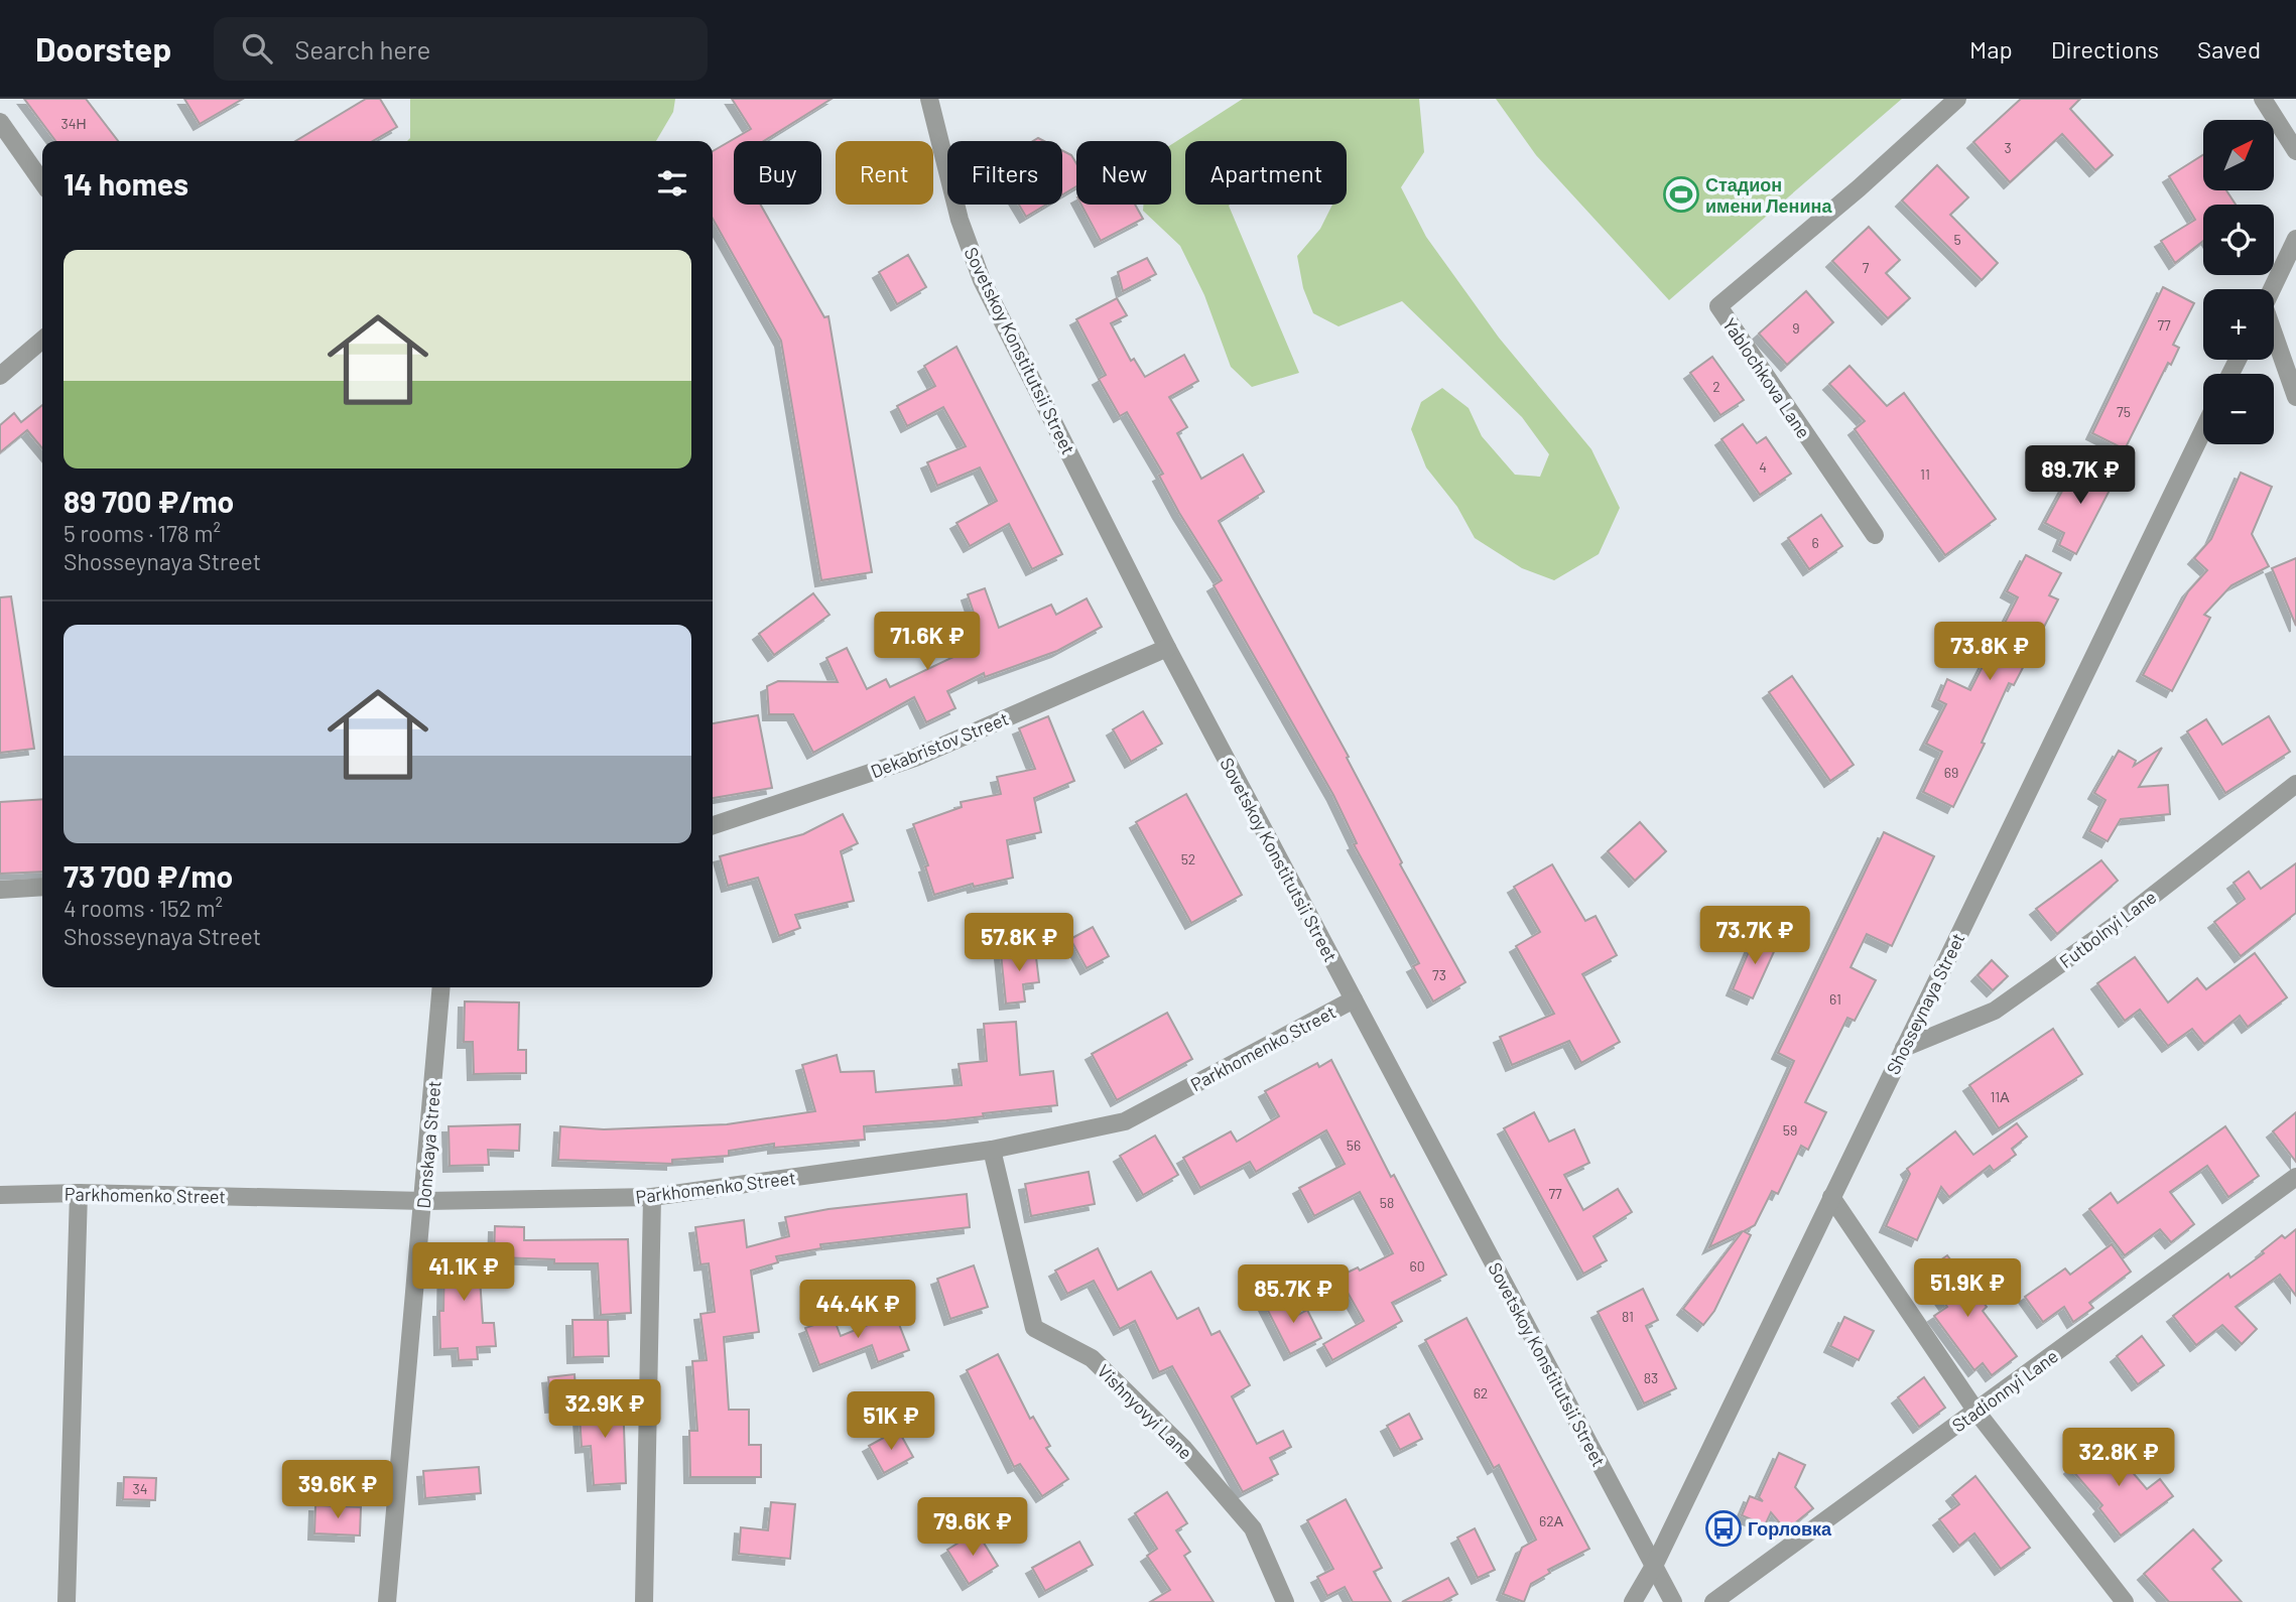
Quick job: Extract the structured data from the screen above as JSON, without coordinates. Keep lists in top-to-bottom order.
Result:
{
  "streets": {
    "street": [
      "Sovetskoy Konstitutsii Street",
      "Yablochkova Lane",
      "Dekabristov Street",
      "Futbolnyi Lane",
      "Shosseynaya Street",
      "Parkhomenko Street",
      "Donskaya Street",
      "Stadionnyi Lane",
      "Vishnyovyi Lane"
    ]
  },
  "crossings": [
    ["Sovetskoy Konstitutsii Street", "Dekabristov Street"],
    ["Sovetskoy Konstitutsii Street", "Shosseynaya Street"],
    ["Sovetskoy Konstitutsii Street", "Parkhomenko Street"],
    ["Futbolnyi Lane", "Shosseynaya Street"],
    ["Parkhomenko Street", "Donskaya Street"],
    ["Parkhomenko Street", "Vishnyovyi Lane"]
  ],
  "places": {
    "sports": ["Стадион имени Ленина"],
    "bus stop": ["Горловка"]
  },
  "house_numbers": [
    "34Н",
    "3",
    "5",
    "7",
    "77",
    "9",
    "2",
    "75",
    "4",
    "11",
    "6",
    "69",
    "52",
    "73",
    "61",
    "11А",
    "59",
    "56",
    "77",
    "58",
    "60",
    "81",
    "83",
    "62",
    "34",
    "62А"
  ],
  "north": "top right",
  "page": {
    "header": "Doorstep",
    "search": "Search here",
    "nav": ["Map", "Directions", "Saved"],
    "map_buttons": ["+", "−"],
    "chip": [
      "Buy",
      "Rent",
      "Filters",
      "New",
      "Apartment"
    ],
    "heading": "14 homes",
    "list": [
      {
        "name": "89 700 ₽/mo",
        "note": "5 rooms · 178 m² · Shosseynaya Street"
      },
      {
        "name": "73 700 ₽/mo",
        "note": "4 rooms · 152 m² · Shosseynaya Street"
      }
    ],
    "price": [
      "89.7K ₽",
      "71.6K ₽",
      "73.8K ₽",
      "73.7K ₽",
      "57.8K ₽",
      "41.1K ₽",
      "51.9K ₽",
      "85.7K ₽",
      "44.4K ₽",
      "32.9K ₽",
      "51K ₽",
      "32.8K ₽",
      "39.6K ₽",
      "79.6K ₽"
    ]
  }
}
